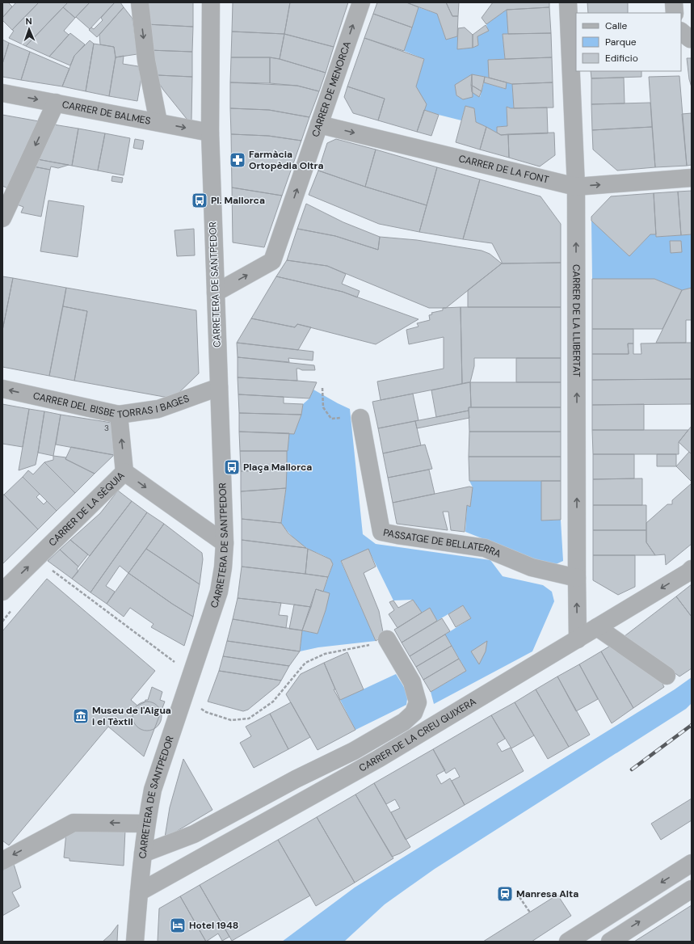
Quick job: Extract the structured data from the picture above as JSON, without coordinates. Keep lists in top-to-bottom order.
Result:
{
  "streets": {
    "street": [
      "CARRER DE MENORCA",
      "CARRER DE BALMES",
      "CARRER DE LA FONT",
      "CARRETERA DE SANTPEDOR",
      "CARRER DE LA LLIBERTAT",
      "CARRER DEL BISBE TORRAS I BAGES",
      "CARRER DE LA SÈQUIA",
      "PASSATGE DE BELLATERRA",
      "CARRER DE LA CREU GUIXERA"
    ]
  },
  "crossings": [
    ["CARRER DE MENORCA", "CARRER DE LA FONT"],
    ["CARRER DE MENORCA", "CARRETERA DE SANTPEDOR"],
    ["CARRER DE BALMES", "CARRETERA DE SANTPEDOR"],
    ["CARRER DE LA FONT", "CARRER DE LA LLIBERTAT"],
    ["CARRETERA DE SANTPEDOR", "CARRER DEL BISBE TORRAS I BAGES"],
    ["CARRETERA DE SANTPEDOR", "CARRER DE LA SÈQUIA"],
    ["CARRETERA DE SANTPEDOR", "CARRER DE LA CREU GUIXERA"],
    ["CARRER DE LA LLIBERTAT", "PASSATGE DE BELLATERRA"],
    ["CARRER DE LA LLIBERTAT", "CARRER DE LA CREU GUIXERA"]
  ],
  "one_way": [
    "CARRER DE MENORCA",
    "CARRER DE BALMES",
    "CARRER DE LA FONT",
    "CARRER DE LA LLIBERTAT",
    "CARRER DEL BISBE TORRAS I BAGES"
  ],
  "places": {
    "pharmacy": ["Farmàcia Ortopèdia Oltra"],
    "bus stop": ["Pl. Mallorca", "Plaça Mallorca"],
    "museum": ["Museu de l'Aigua i el Tèxtil"],
    "station": ["Manresa Alta"],
    "hotel": ["Hotel 1948"]
  },
  "house_numbers": ["3"],
  "legend": ["Calle", "Parque", "Edificio"],
  "north": "top"
}
